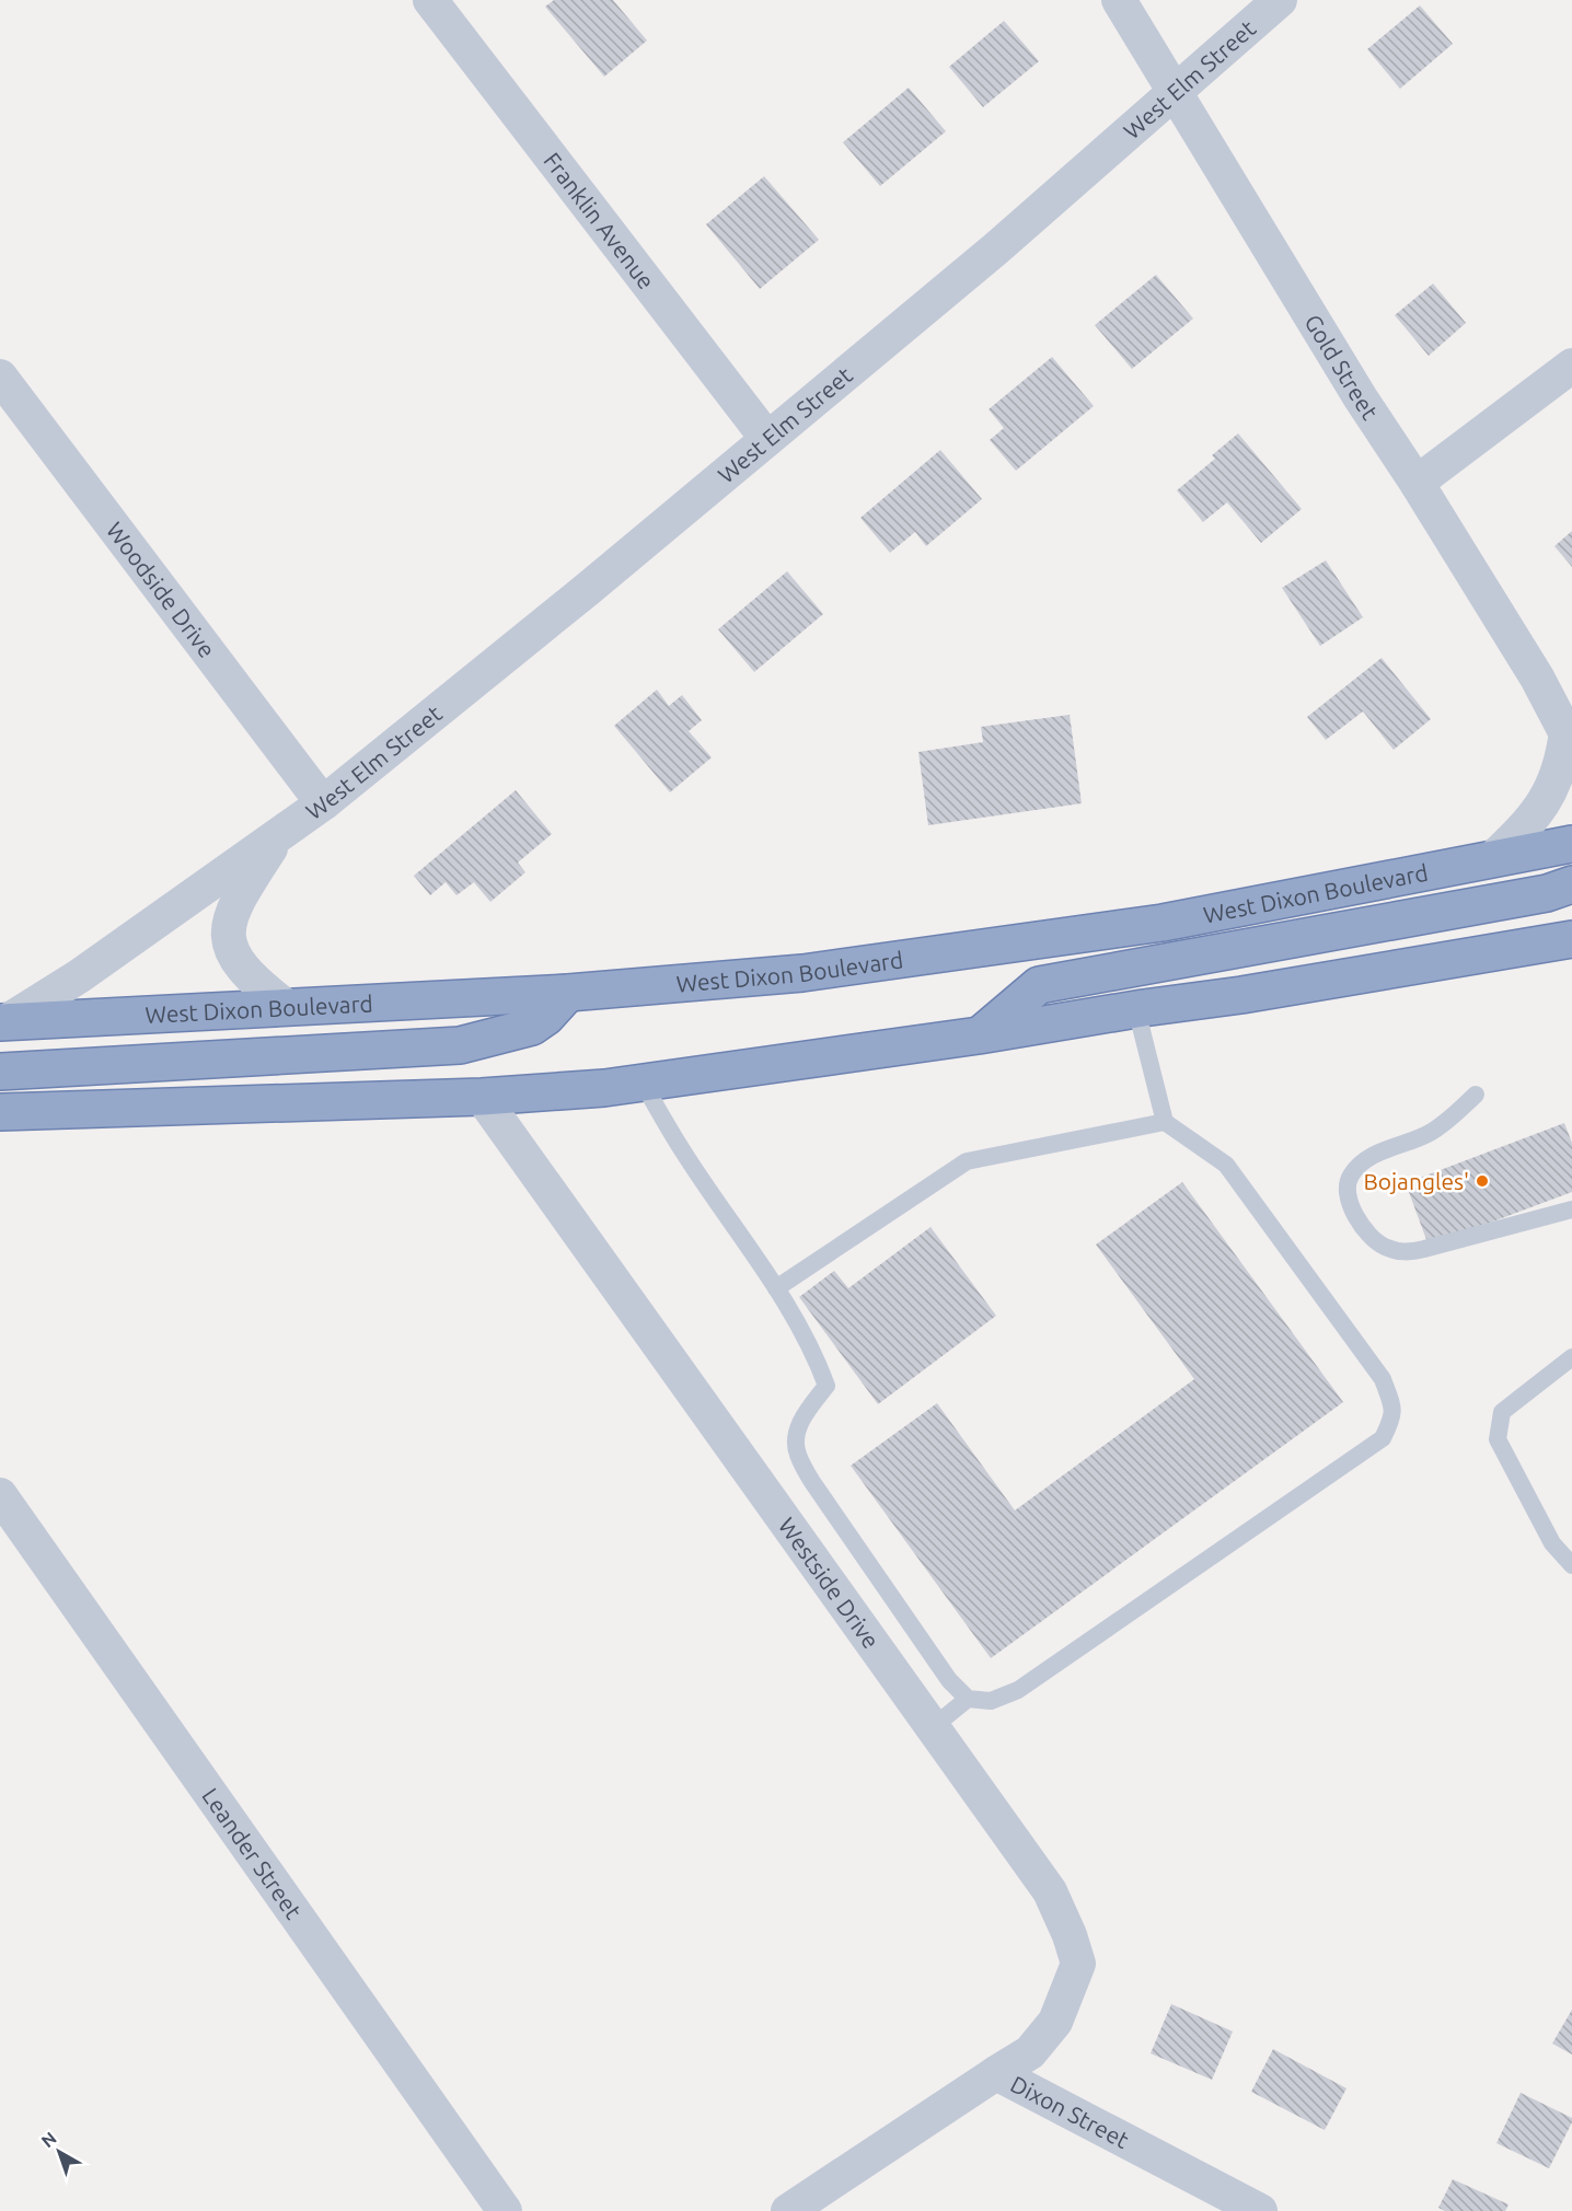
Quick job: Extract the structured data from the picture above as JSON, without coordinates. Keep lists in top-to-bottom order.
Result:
{
  "streets": {
    "highway": ["West Dixon Boulevard"],
    "street": [
      "West Elm Street",
      "Franklin Avenue",
      "Gold Street",
      "Woodside Drive",
      "Westside Drive",
      "Leander Street",
      "Dixon Street"
    ]
  },
  "crossings": [
    ["West Elm Street", "Franklin Avenue"],
    ["West Elm Street", "Gold Street"],
    ["West Elm Street", "Woodside Drive"],
    ["West Elm Street", "West Dixon Boulevard"],
    ["Gold Street", "West Dixon Boulevard"],
    ["Westside Drive", "Dixon Street"]
  ],
  "places": ["Bojangles'"],
  "north": "top left"
}
